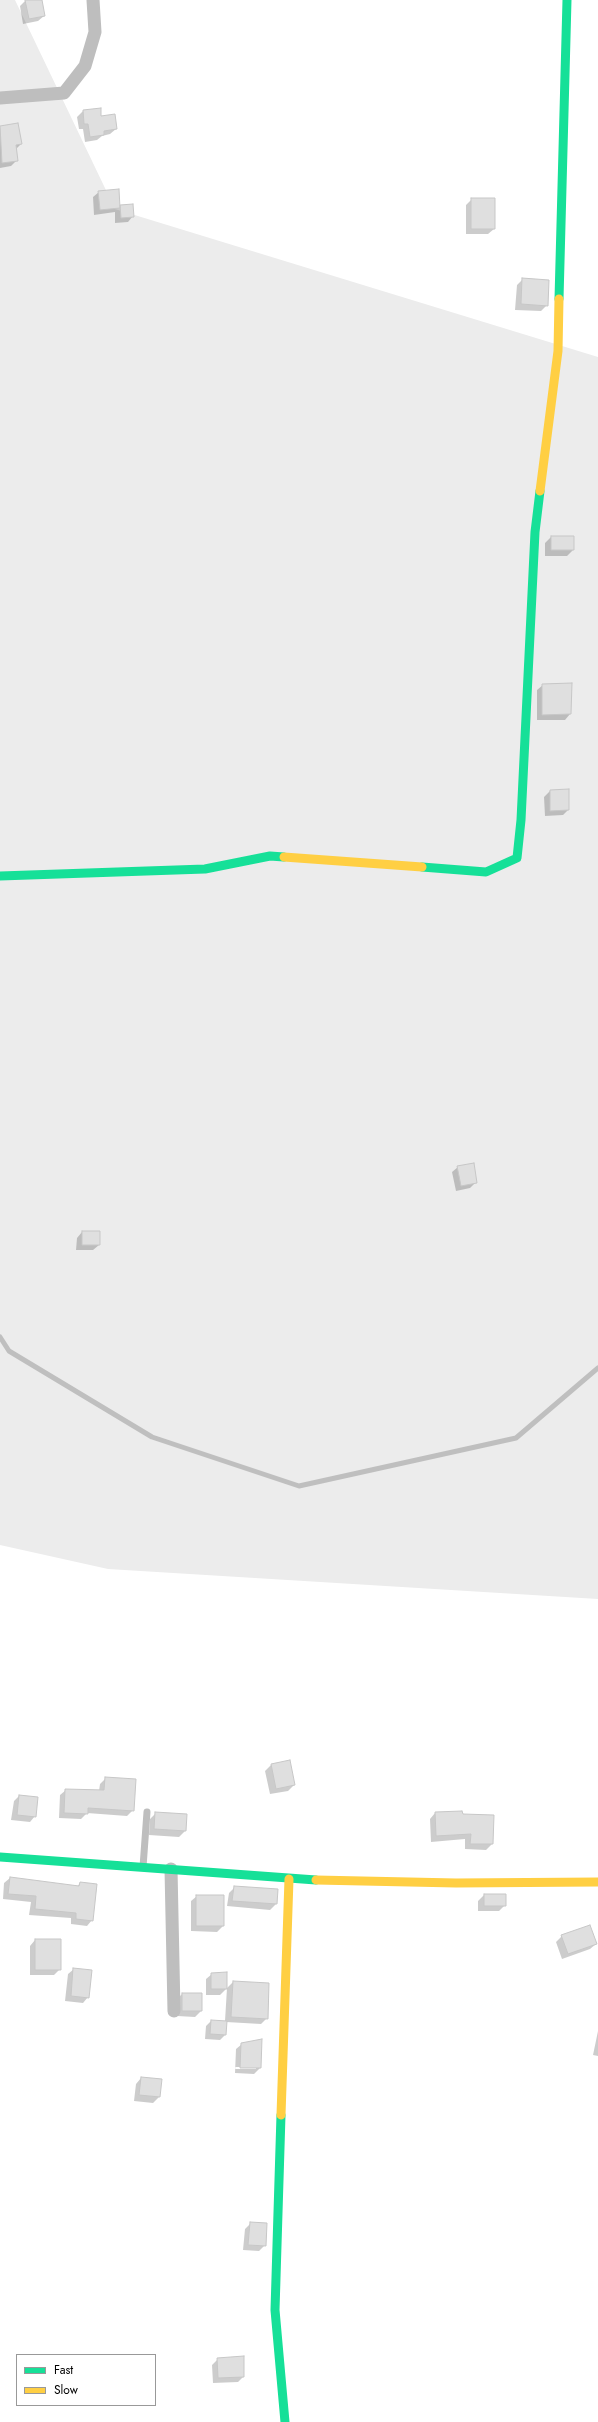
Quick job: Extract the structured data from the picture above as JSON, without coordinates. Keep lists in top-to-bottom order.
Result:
{
  "legend": ["Fast", "Slow"]
}
